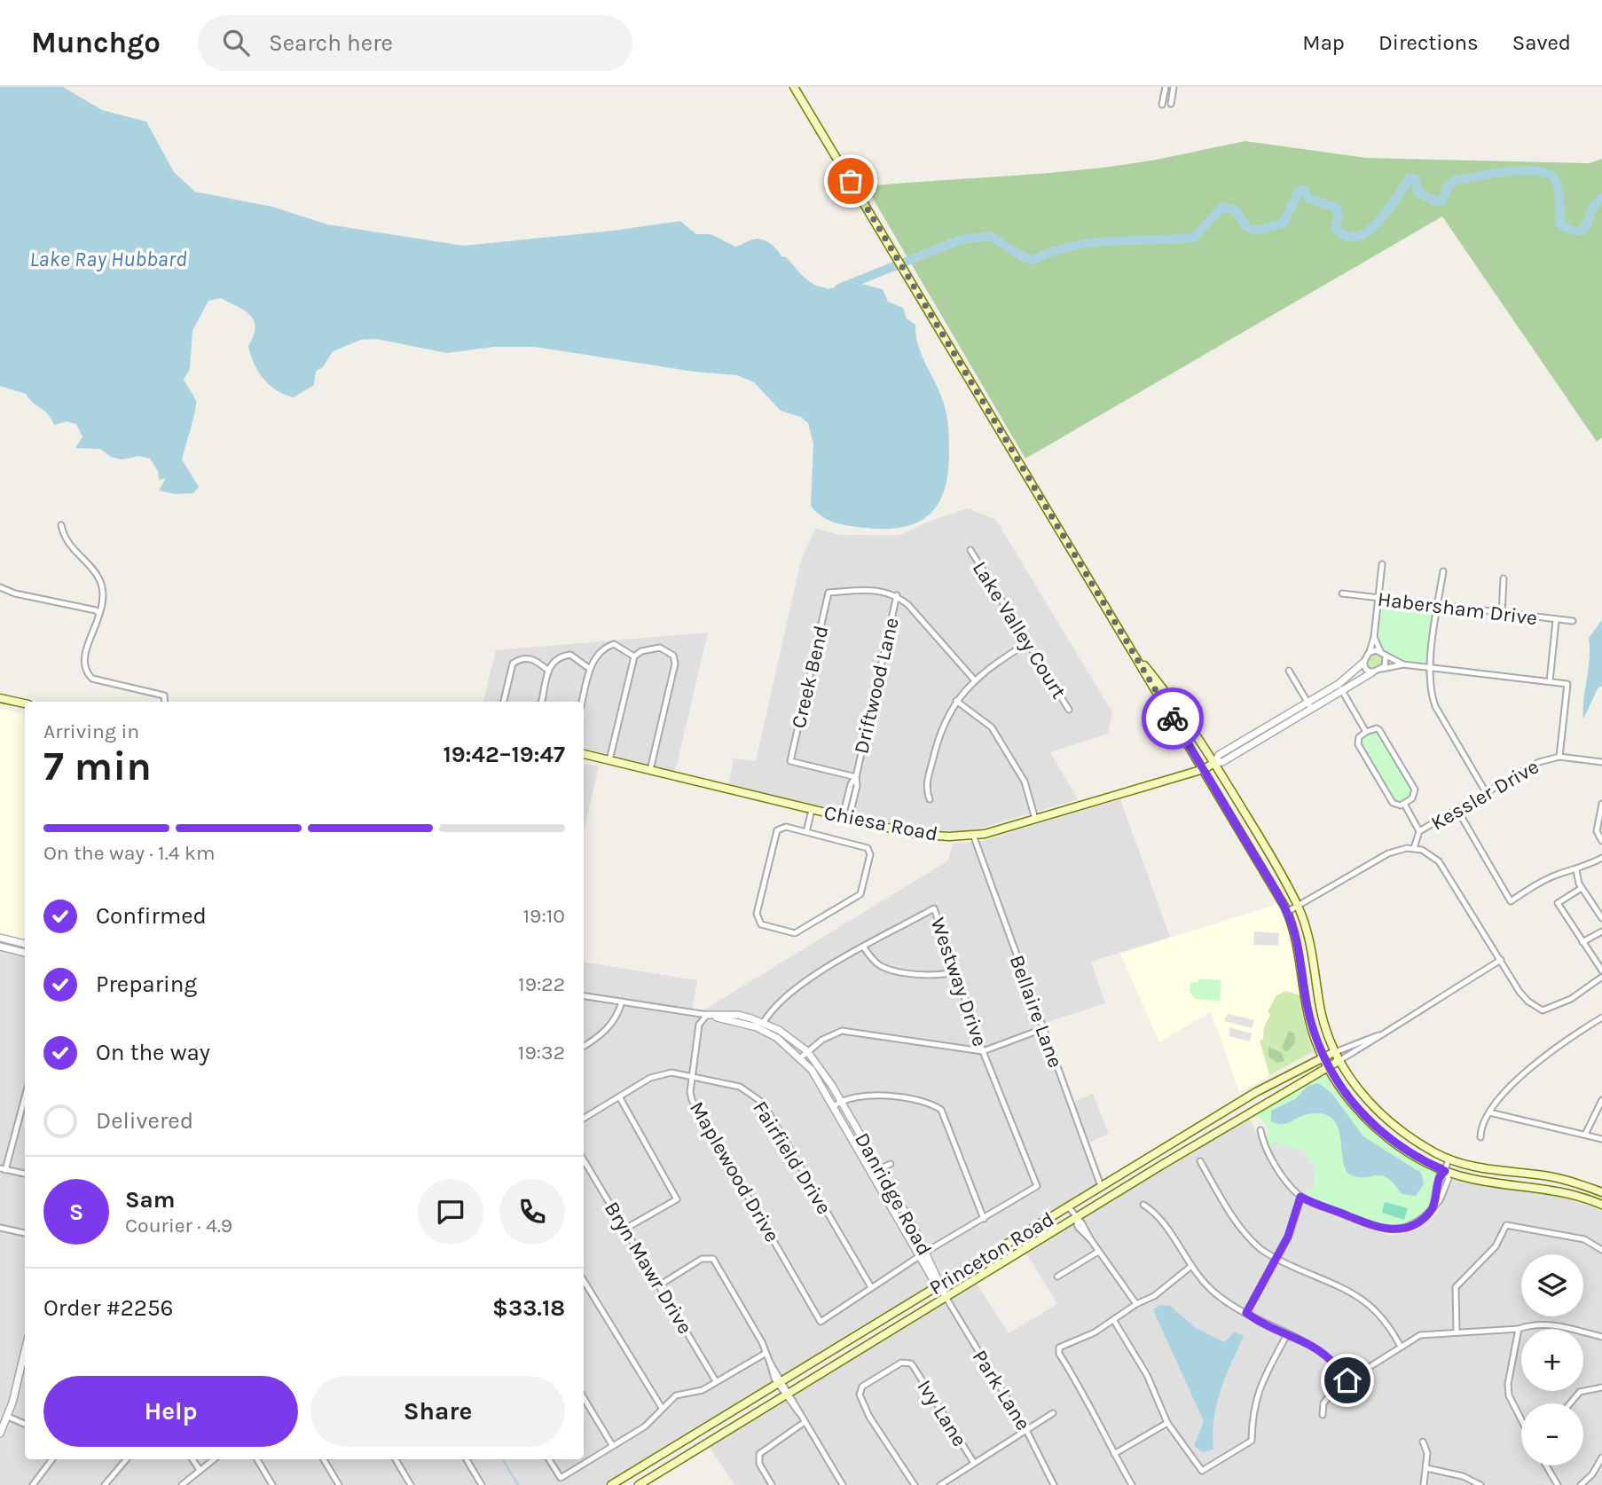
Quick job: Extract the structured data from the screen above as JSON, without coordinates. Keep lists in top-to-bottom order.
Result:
{
  "streets": {
    "main road": ["Chiesa Road", "Princeton Road"],
    "street": [
      "Habersham Drive",
      "Lake Valley Court",
      "Creek Bend",
      "Driftwood Lane",
      "Kessler Drive",
      "Westway Drive",
      "Bellaire Lane",
      "Fairfield Drive",
      "Maplewood Drive",
      "Danridge Road",
      "Bryn Mawr Drive",
      "Park Lane",
      "Ivy Lane"
    ]
  },
  "crossings": [
    ["Creek Bend", "Driftwood Lane"],
    ["Driftwood Lane", "Chiesa Road"],
    ["Chiesa Road", "Bellaire Lane"],
    ["Westway Drive", "Danridge Road"],
    ["Bellaire Lane", "Princeton Road"],
    ["Fairfield Drive", "Maplewood Drive"],
    ["Maplewood Drive", "Danridge Road"],
    ["Danridge Road", "Princeton Road"],
    ["Danridge Road", "Park Lane"],
    ["Princeton Road", "Park Lane"]
  ],
  "water": ["Lake Ray Hubbard"],
  "page": {
    "header": "Munchgo",
    "search": "Search here",
    "nav": ["Map", "Directions", "Saved"],
    "heading": ["7 min", "Arriving in", "19:42–19:47"],
    "panel": [
      "Sam",
      "Courier · 4.9",
      "Order #2256",
      "$33.18"
    ],
    "bar": "On the way · 1.4 km",
    "list": [
      ["Confirmed", "19:10"],
      ["Preparing", "19:22"],
      ["On the way", "19:32"],
      "Delivered"
    ],
    "round": "S",
    "map_buttons": ["+", "−"],
    "buttons": ["Help", "Share"]
  }
}
